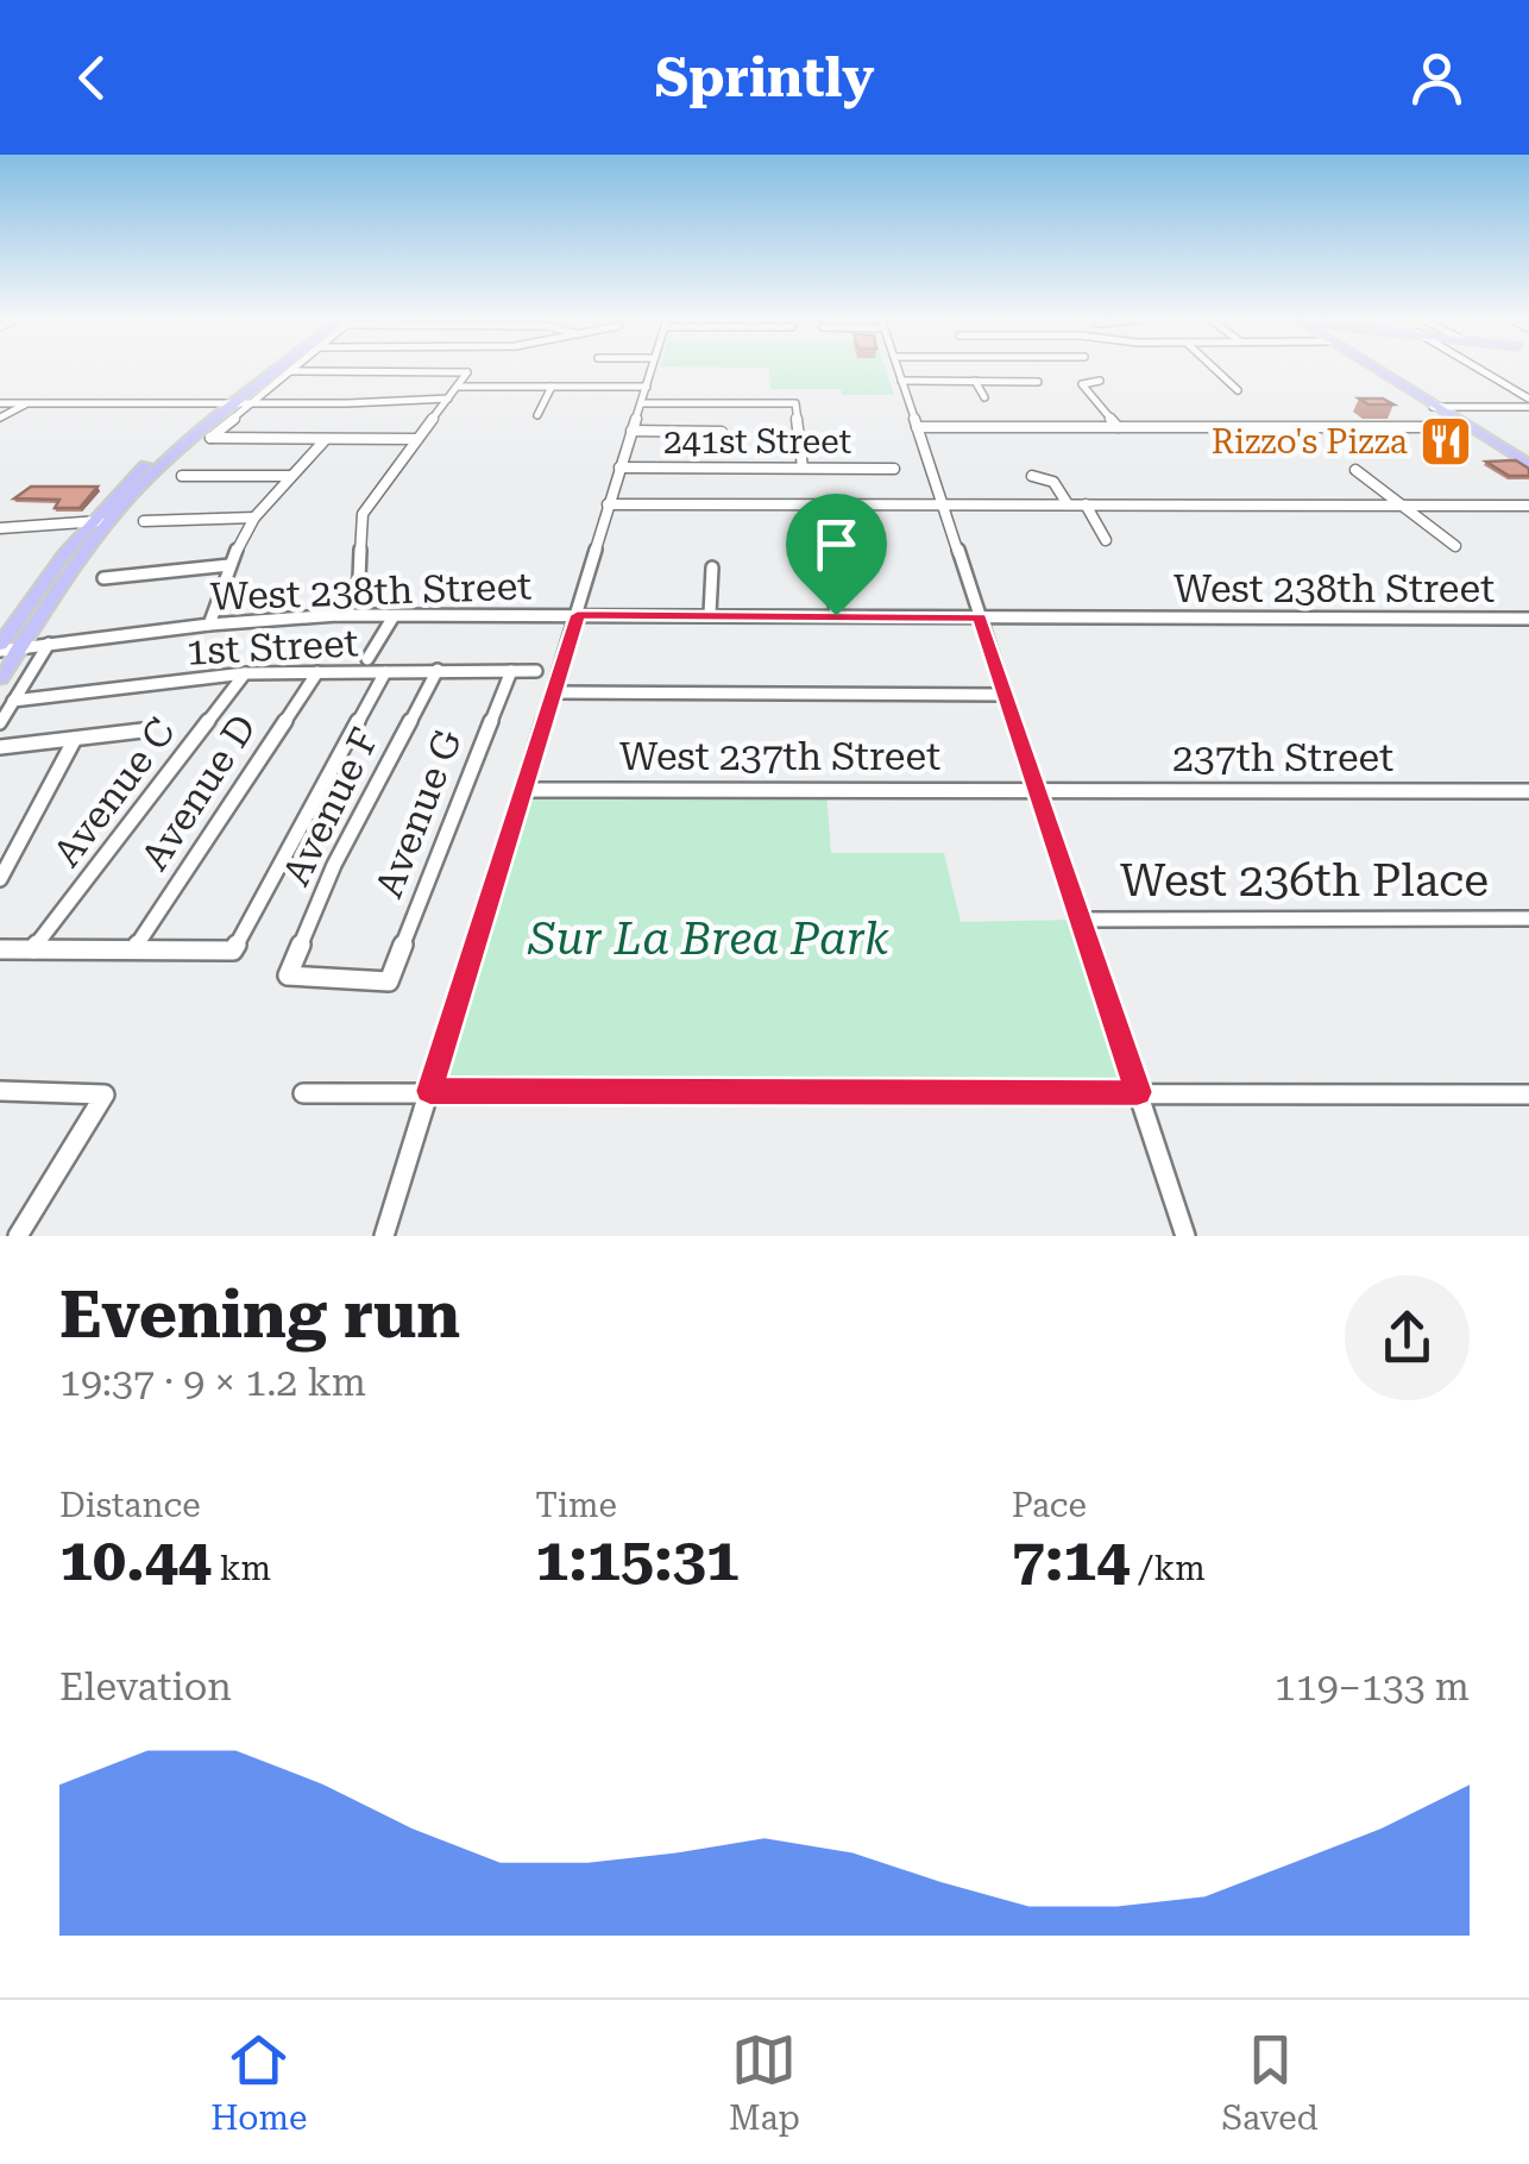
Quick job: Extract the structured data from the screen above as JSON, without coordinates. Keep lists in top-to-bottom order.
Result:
{
  "streets": {
    "street": [
      "241st Street",
      "West 238th Street",
      "1st Street",
      "West 237th Street",
      "237th Street",
      "Avenue C",
      "Avenue D",
      "Avenue F",
      "Avenue G",
      "West 236th Place"
    ]
  },
  "crossings": [
    ["1st Street", "Avenue C"],
    ["1st Street", "Avenue D"],
    ["1st Street", "Avenue F"],
    ["1st Street", "Avenue G"],
    ["West 237th Street", "237th Street"],
    ["Avenue F", "Avenue G"]
  ],
  "parks": ["Sur La Brea Park"],
  "places": {
    "restaurant": ["Rizzo's Pizza"]
  },
  "page": {
    "header": "Sprintly",
    "heading": ["Evening run", "19:37 · 9 × 1.2 km"],
    "stats": [
      ["Distance", "10.44 km"],
      ["Time", "1:15:31"],
      ["Pace", "7:14 /km"]
    ],
    "chart": ["Elevation", "119–133 m"],
    "tabs": ["Home", "Map", "Saved"]
  }
}
